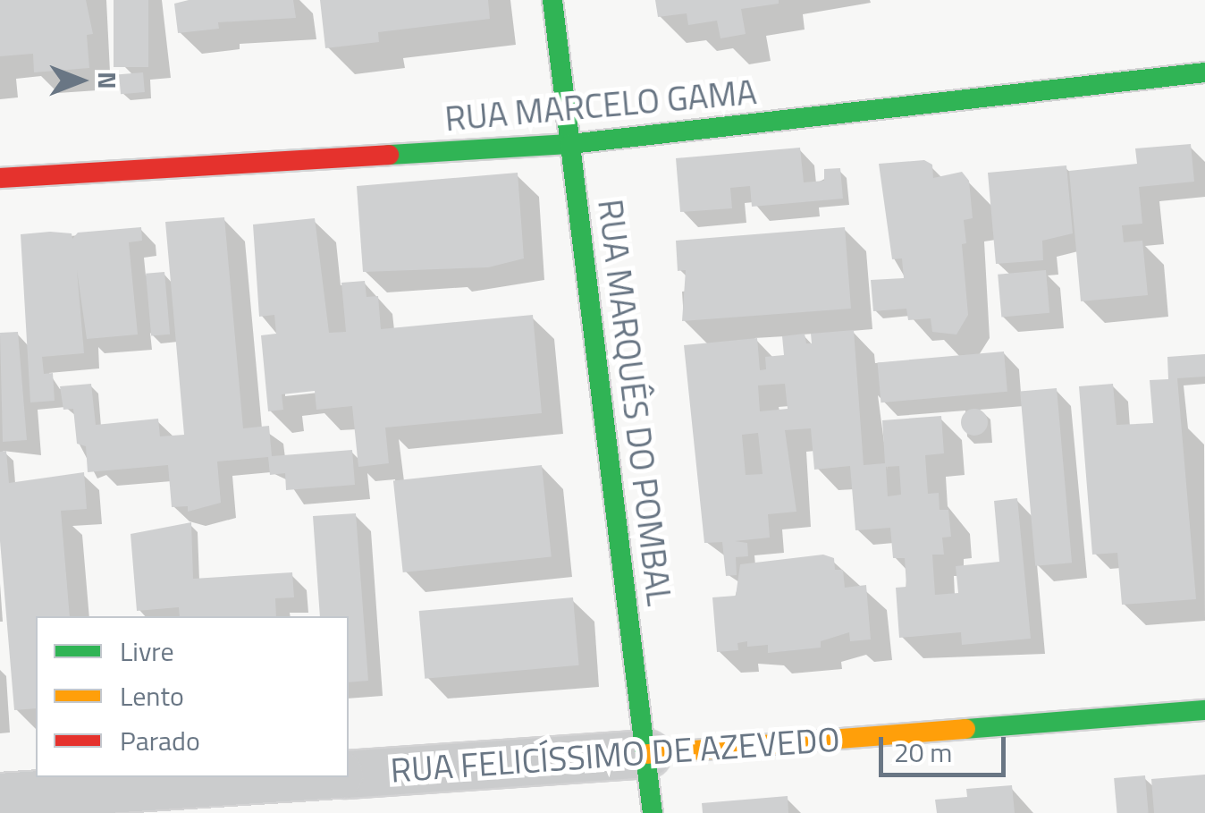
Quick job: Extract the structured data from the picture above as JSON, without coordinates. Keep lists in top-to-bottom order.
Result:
{
  "streets": {
    "street": ["RUA MARCELO GAMA", "RUA MARQUÊS DO POMBAL", "RUA FELICÍSSIMO DE AZEVEDO"]
  },
  "crossings": [
    ["RUA MARCELO GAMA", "RUA MARQUÊS DO POMBAL"],
    ["RUA MARQUÊS DO POMBAL", "RUA FELICÍSSIMO DE AZEVEDO"]
  ],
  "legend": ["Livre", "Lento", "Parado"],
  "scale_bar": "20 m",
  "north": "right"
}
